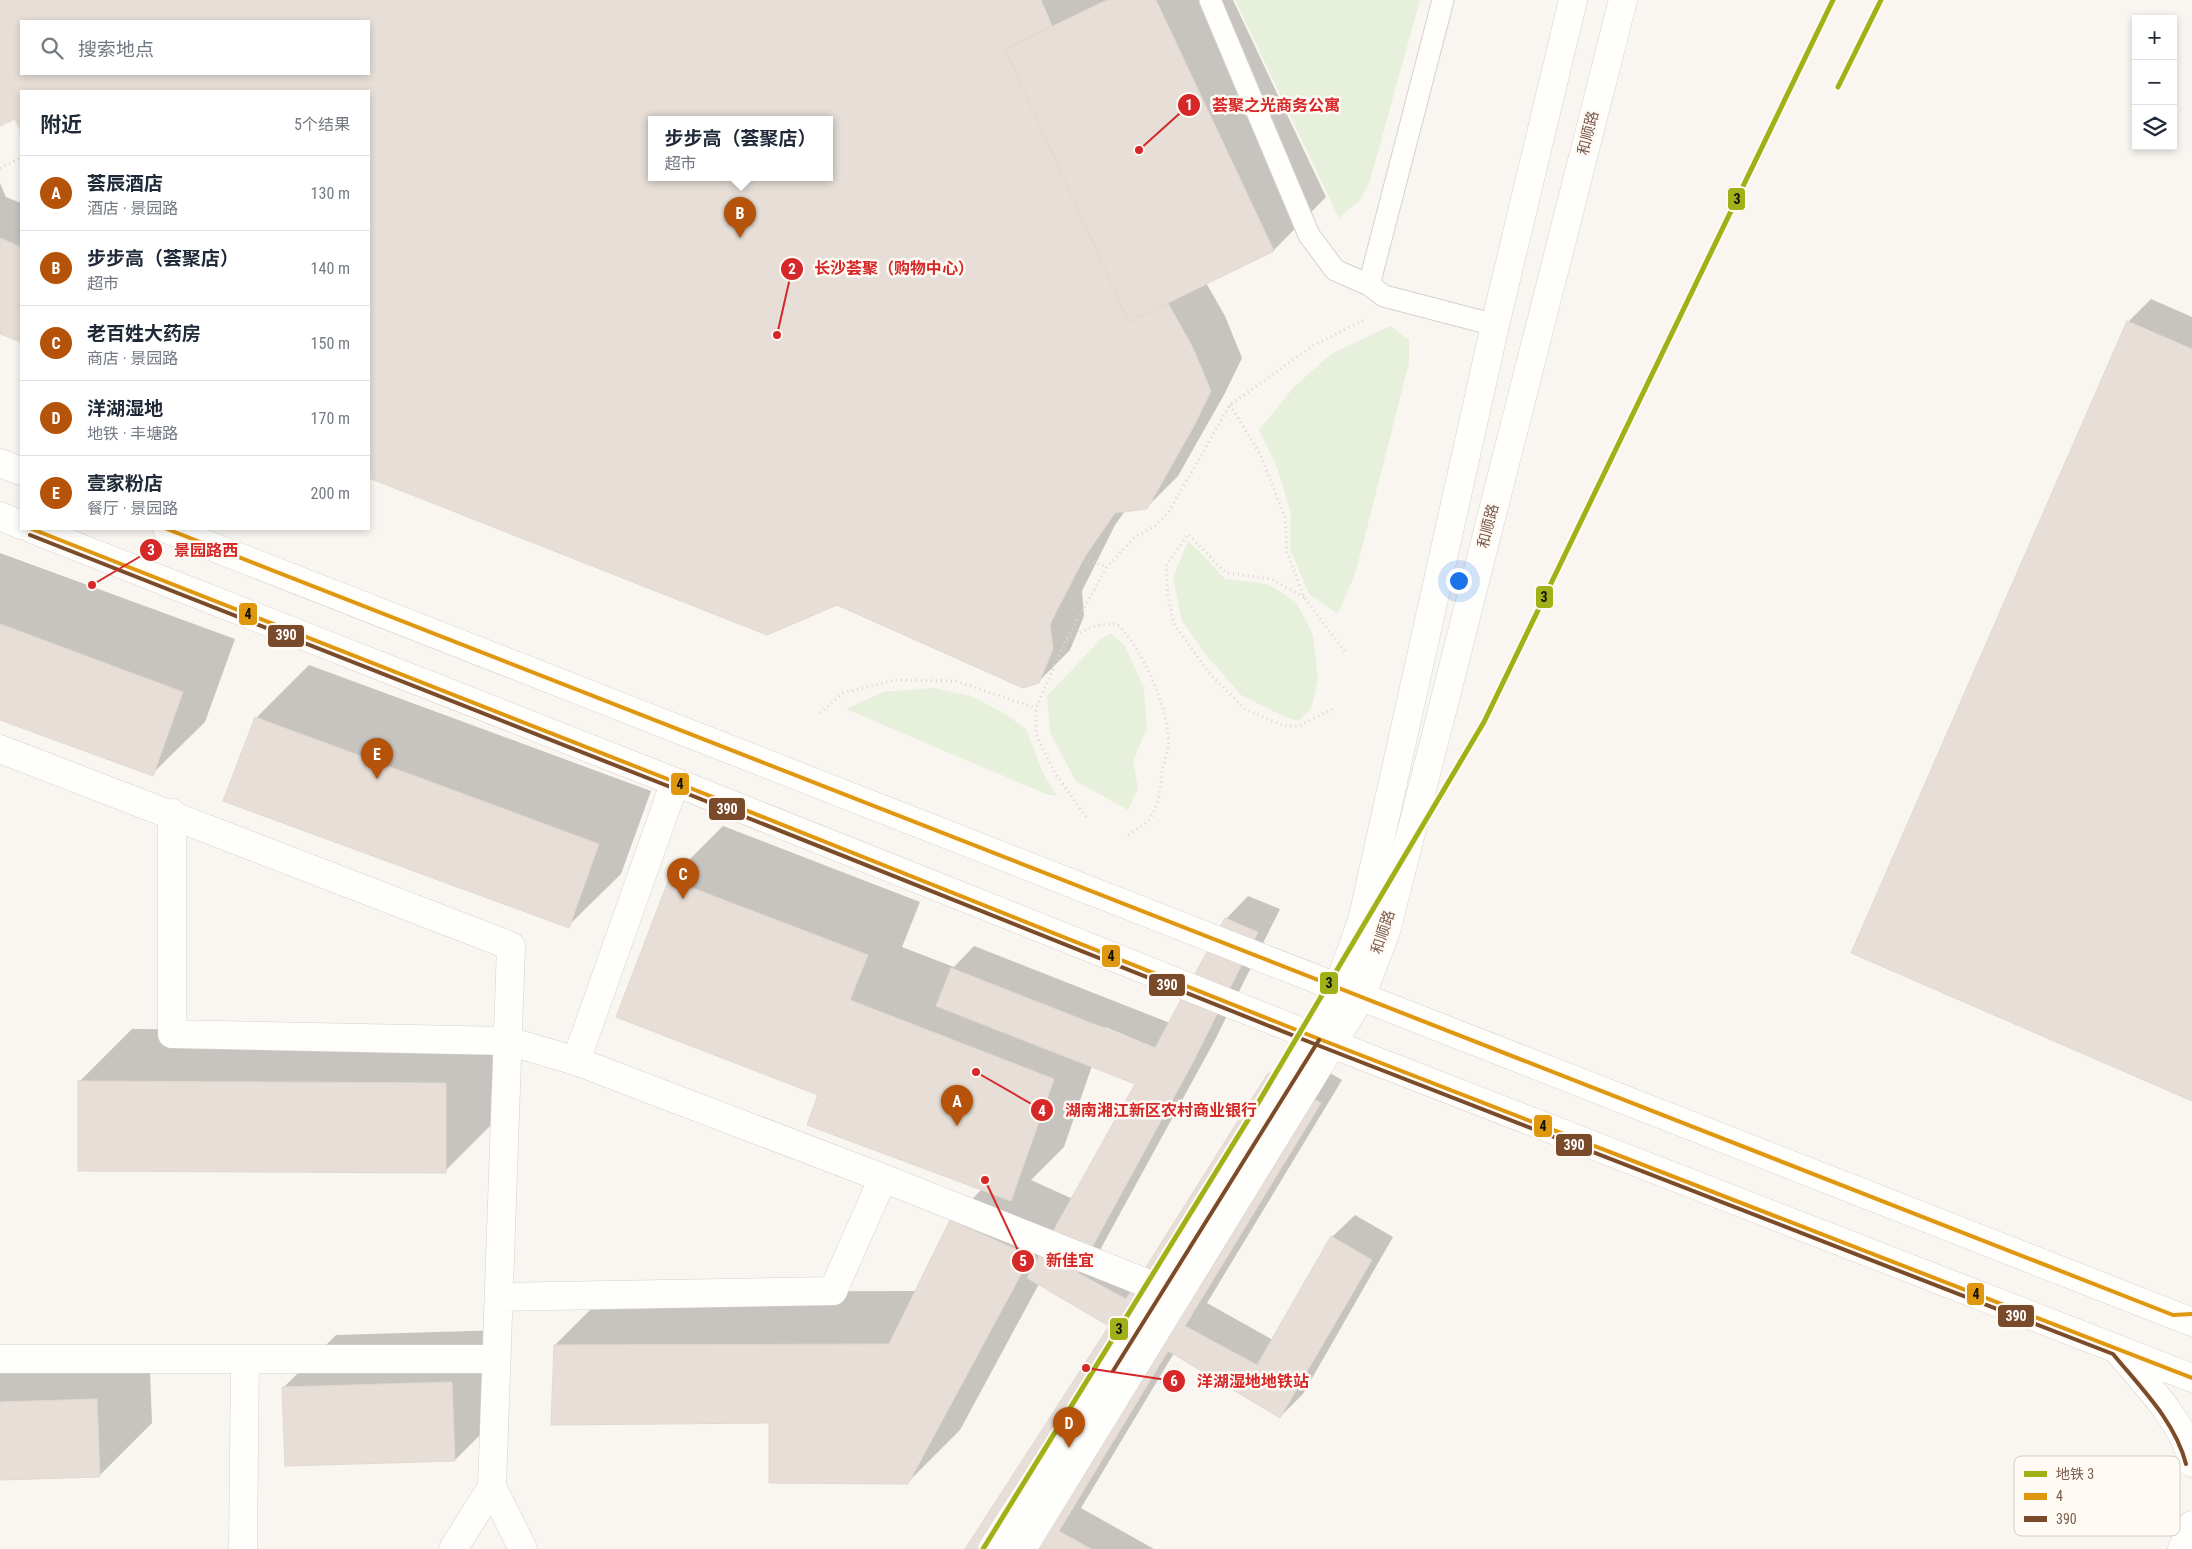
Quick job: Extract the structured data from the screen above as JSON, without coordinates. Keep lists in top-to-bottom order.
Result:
{
  "streets": {
    "main road": ["和顺路"]
  },
  "places": [
    "荟聚之光商务公寓",
    "长沙荟聚（购物中心）",
    "景园路西",
    "湖南湘江新区农村商业银行",
    "新佳宜",
    "洋湖湿地地铁站"
  ],
  "lines": ["metro line 3", "transit line 4", "transit line 390"],
  "legend": ["地铁 3", "4", "390"],
  "page": {
    "map_buttons": ["+", "−"],
    "search": "搜索地点",
    "heading": ["附近", "5个结果"],
    "popup": ["步步高（荟聚店）", "超市"],
    "list": [
      {
        "mark": "A",
        "name": "荟辰酒店",
        "note": "酒店 · 景园路",
        "value": "130 m"
      },
      {
        "mark": "B",
        "name": "步步高（荟聚店）",
        "note": "超市",
        "value": "140 m"
      },
      {
        "mark": "C",
        "name": "老百姓大药房",
        "note": "商店 · 景园路",
        "value": "150 m"
      },
      {
        "mark": "D",
        "name": "洋湖湿地",
        "note": "地铁 · 丰塘路",
        "value": "170 m"
      },
      {
        "mark": "E",
        "name": "壹家粉店",
        "note": "餐厅 · 景园路",
        "value": "200 m"
      }
    ],
    "pins": [
      "B",
      "E",
      "C",
      "A",
      "D"
    ]
  }
}
